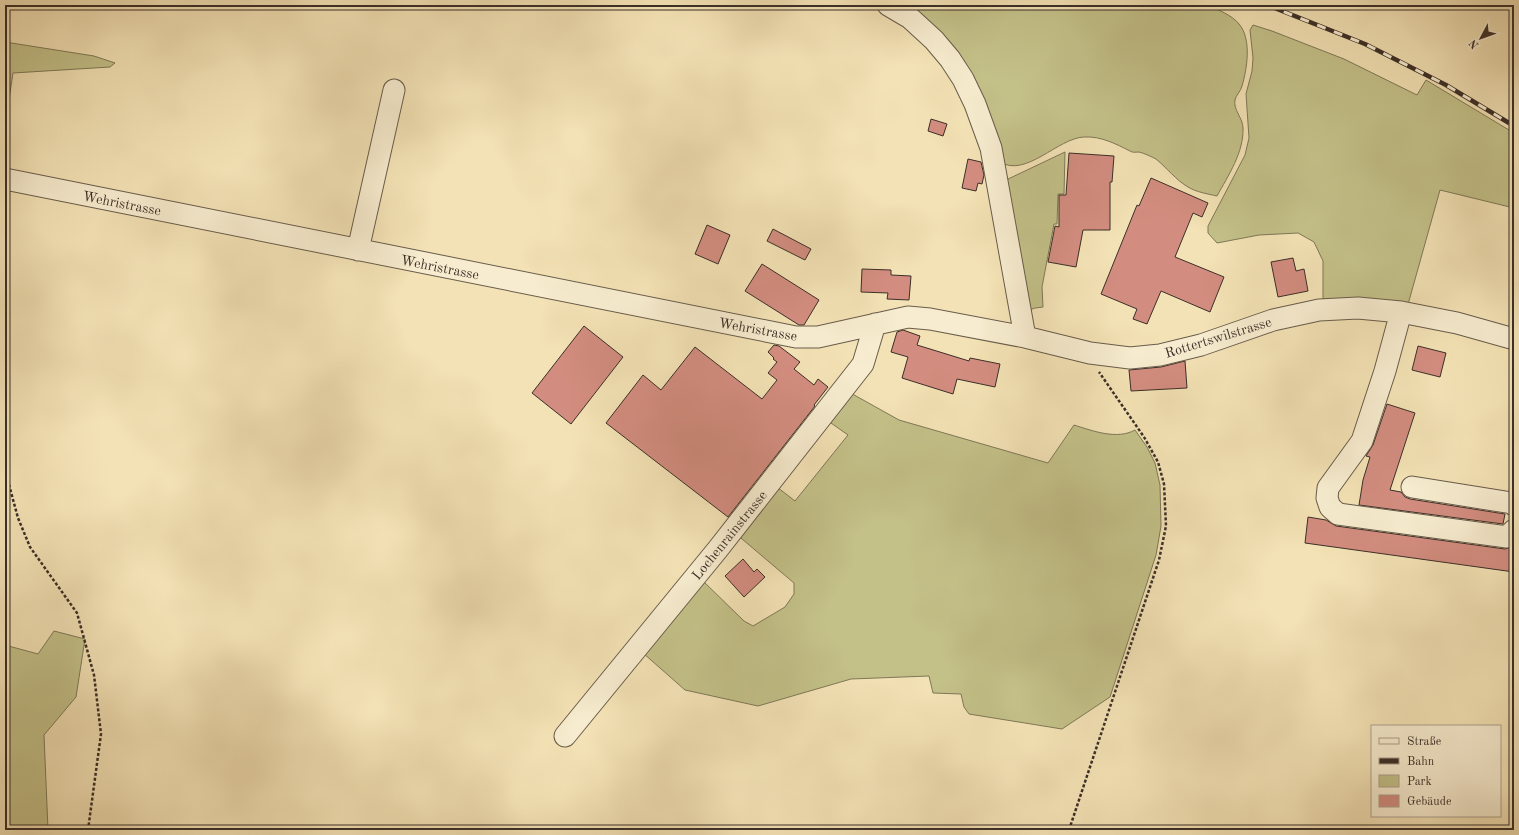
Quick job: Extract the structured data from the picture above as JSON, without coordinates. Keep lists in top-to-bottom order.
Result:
{
  "streets": {
    "street": ["Wehristrasse", "Rottertswilstrasse", "Lochenrainstrasse"]
  },
  "crossings": [
    ["Wehristrasse", "Rottertswilstrasse"],
    ["Wehristrasse", "Lochenrainstrasse"],
    ["Rottertswilstrasse", "Lochenrainstrasse"]
  ],
  "legend": [
    "Straße",
    "Bahn",
    "Park",
    "Gebäude"
  ],
  "north": "bottom left"
}
